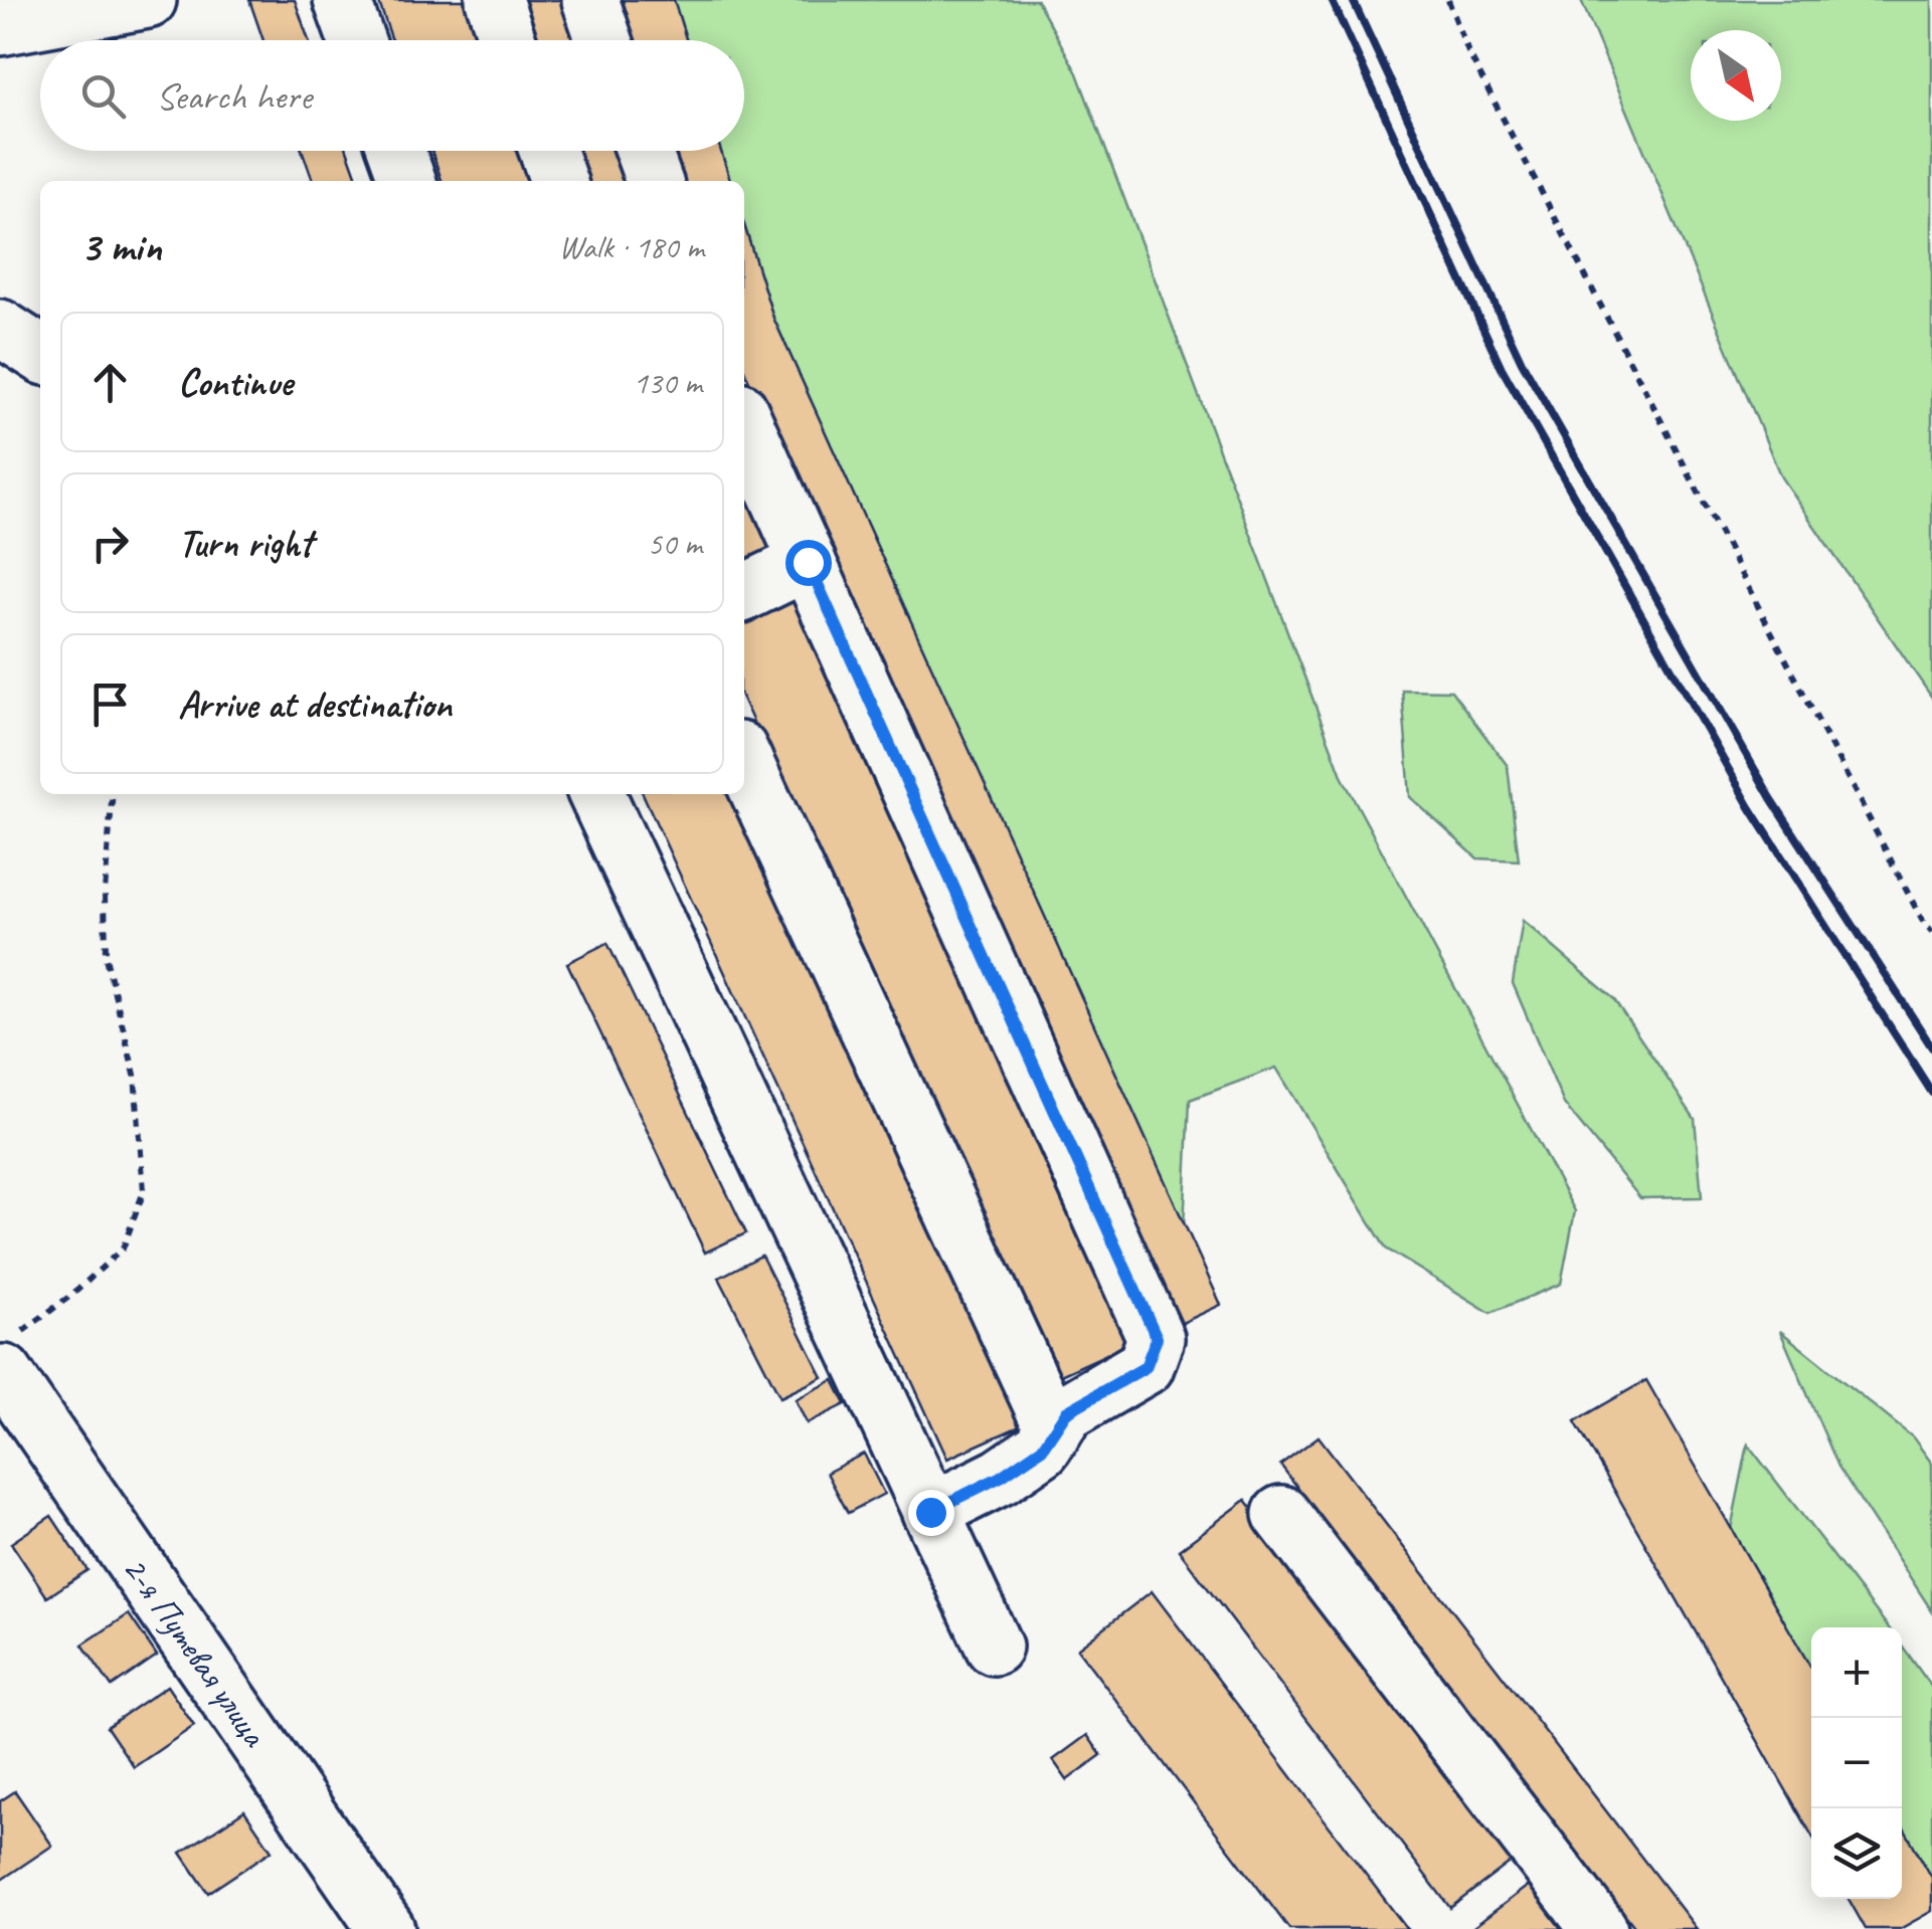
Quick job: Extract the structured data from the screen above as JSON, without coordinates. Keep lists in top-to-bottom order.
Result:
{
  "streets": {
    "street": ["2-я Путевая улица"]
  },
  "north": "bottom right",
  "page": {
    "search": "Search here",
    "heading": ["3 min", "Walk · 180 m"],
    "list": [
      ["Continue", "130 m"],
      ["Turn right", "50 m"],
      "Arrive at destination"
    ],
    "map_buttons": ["+", "−"]
  }
}
